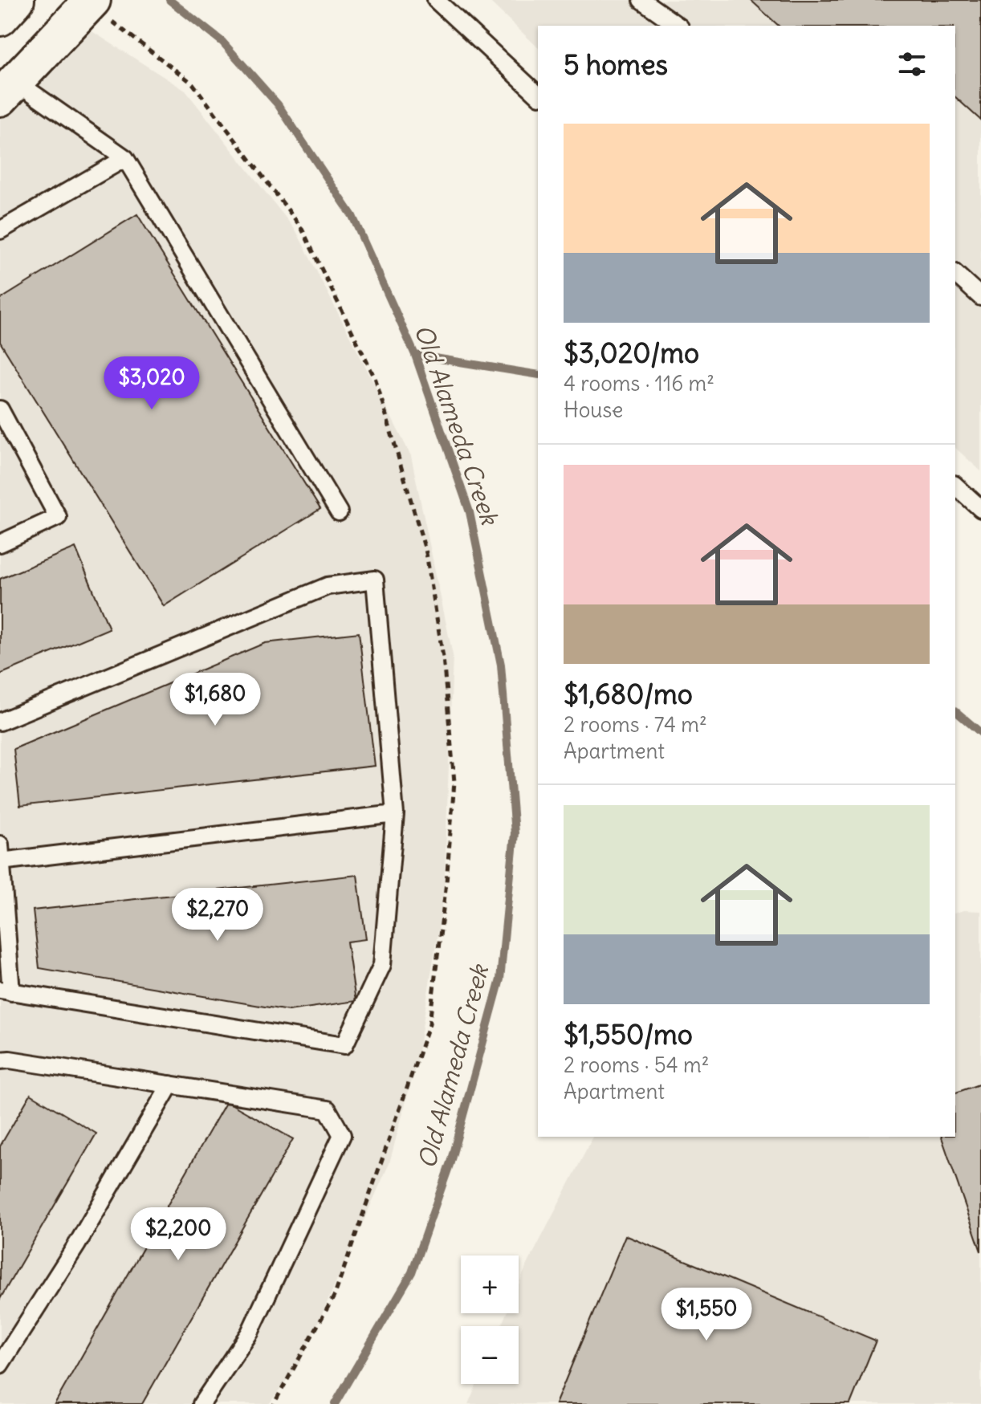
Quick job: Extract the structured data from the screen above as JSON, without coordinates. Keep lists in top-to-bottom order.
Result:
{
  "water": ["Old Alameda Creek"],
  "page": {
    "heading": "5 homes",
    "list": [
      {
        "name": "$3,020/mo",
        "note": "4 rooms · 116 m² · House"
      },
      {
        "name": "$1,680/mo",
        "note": "2 rooms · 74 m² · Apartment"
      },
      {
        "name": "$1,550/mo",
        "note": "2 rooms · 54 m² · Apartment"
      }
    ],
    "price": [
      "$3,020",
      "$1,680",
      "$2,270",
      "$2,200",
      "$1,550"
    ],
    "map_buttons": ["+", "−"]
  }
}
